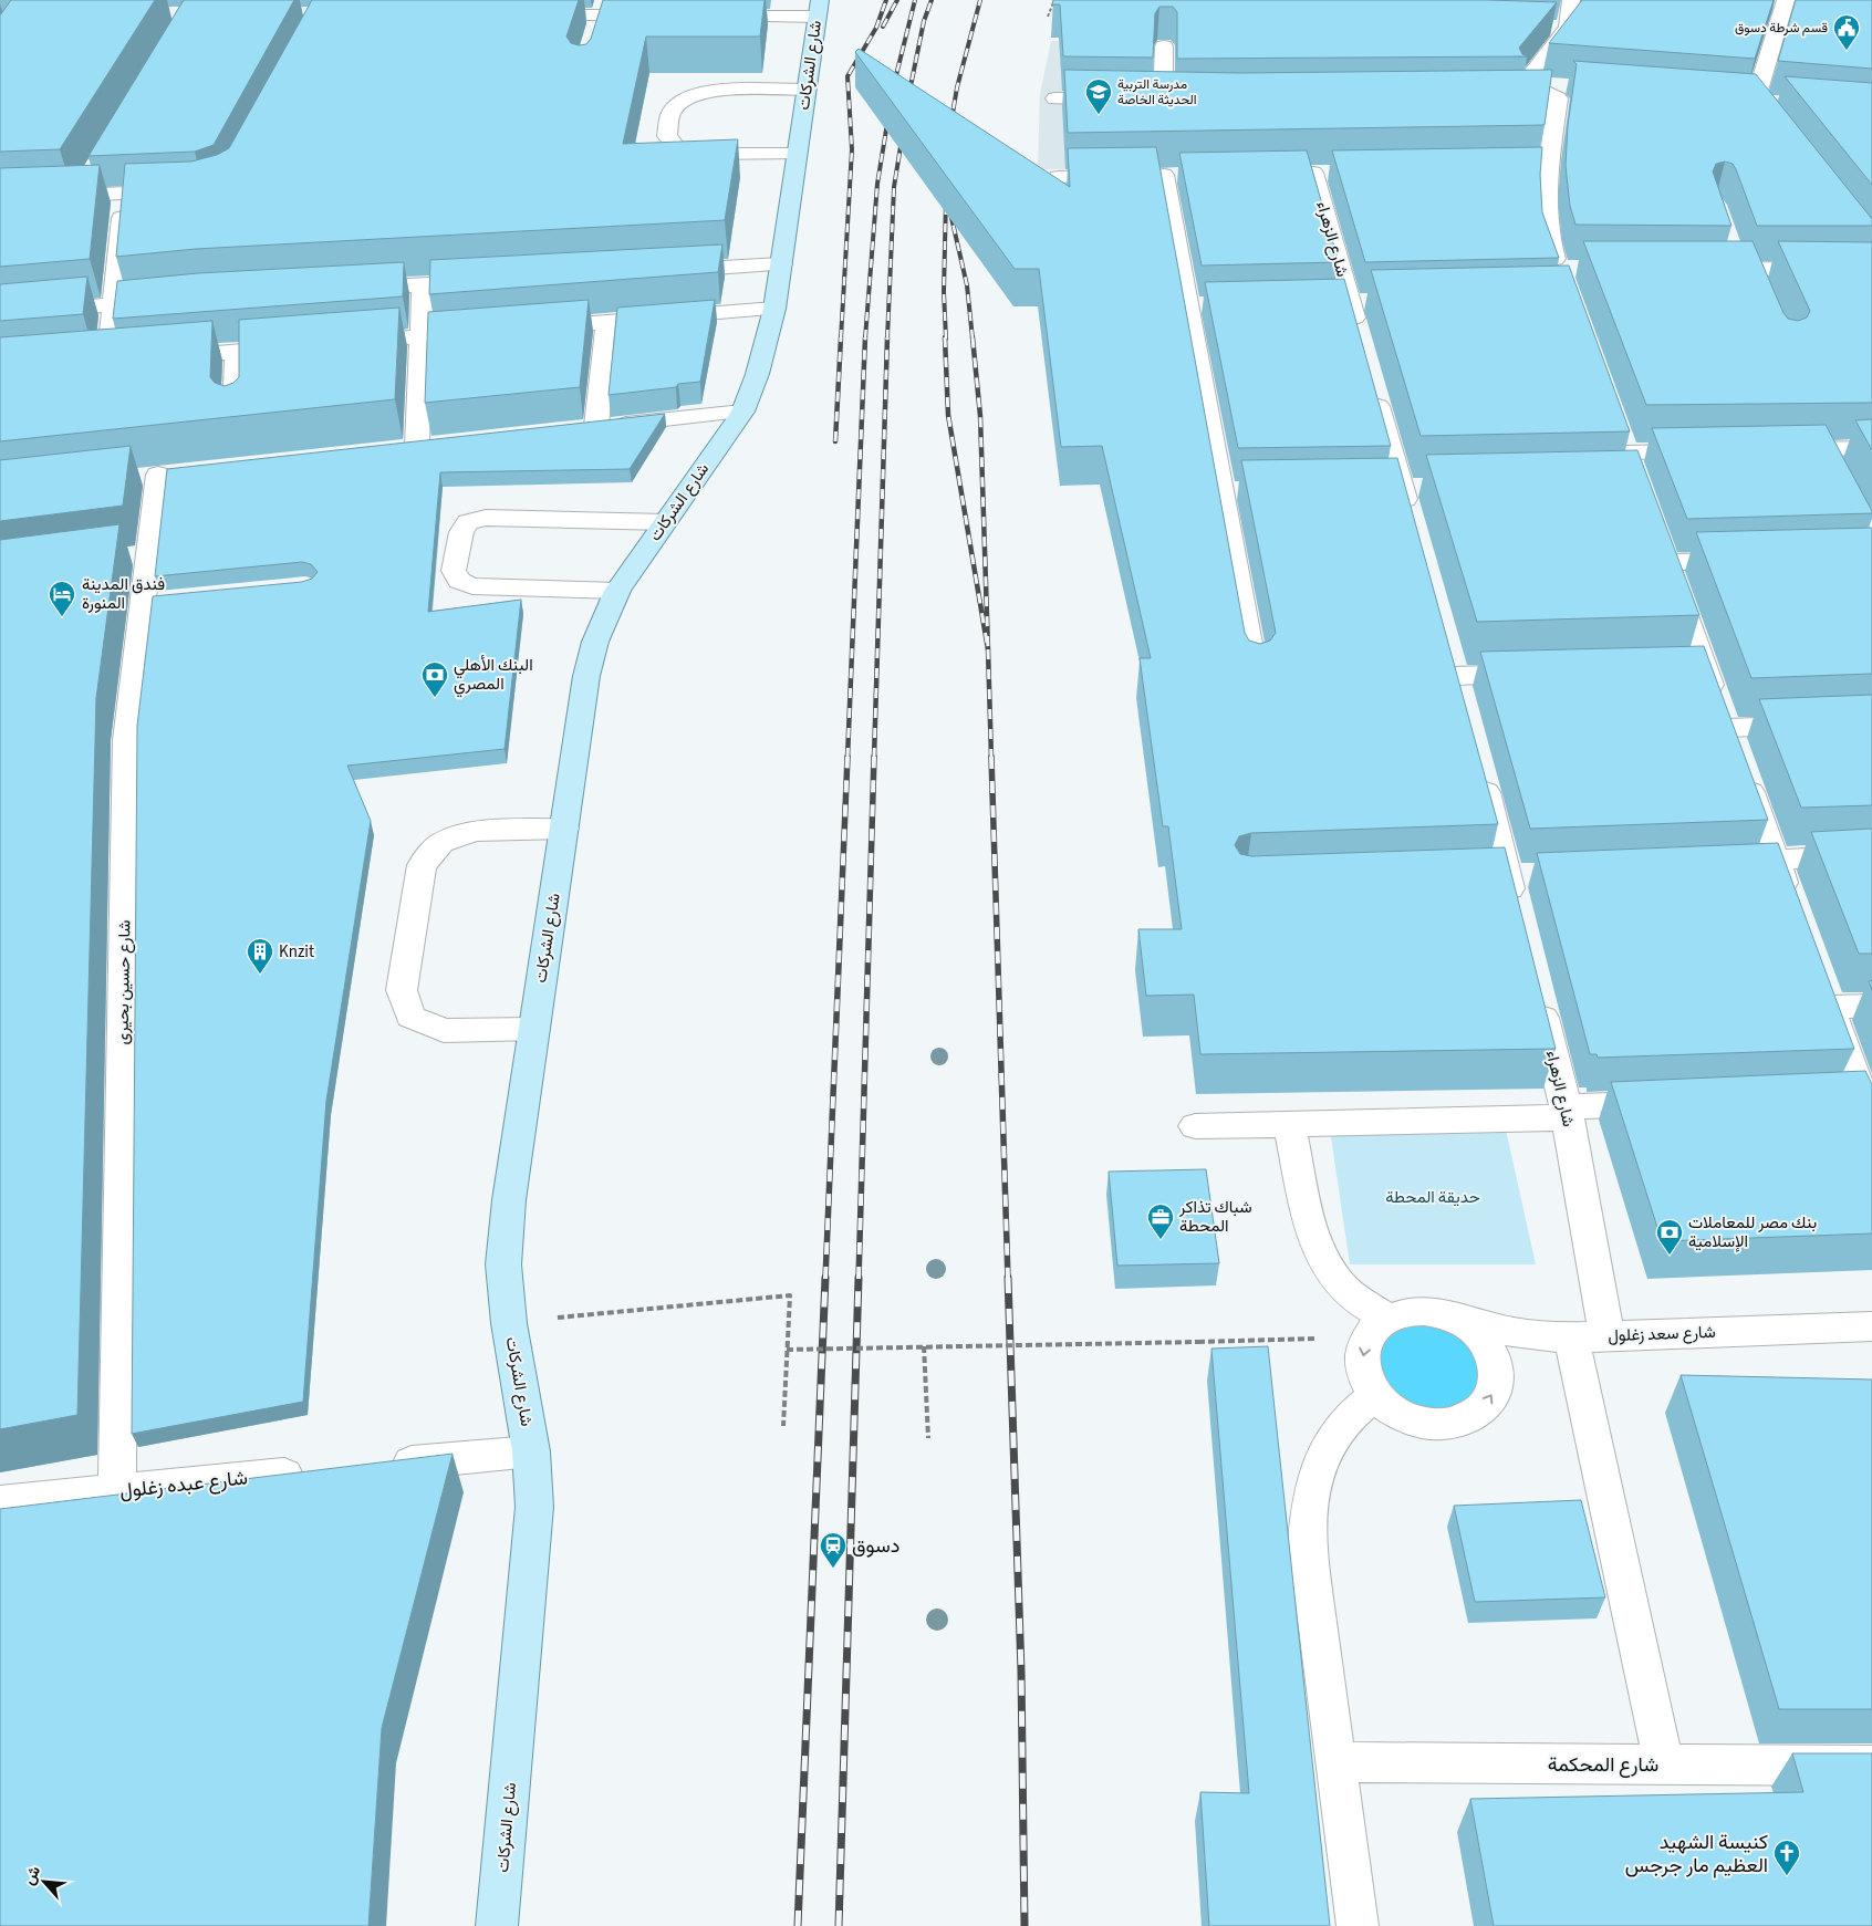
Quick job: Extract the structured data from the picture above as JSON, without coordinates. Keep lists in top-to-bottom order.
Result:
{
  "streets": {
    "main road": ["شارع الشركات"],
    "street": [
      "شارع الزهراء",
      "شارع حسين بحيرى",
      "شارع سعد زغلول",
      "شارع عبده زغلول",
      "شارع المحكمة"
    ]
  },
  "crossings": [
    ["شارع الزهراء", "شارع سعد زغلول"],
    ["شارع الزهراء", "شارع المحكمة"],
    ["شارع حسين بحيرى", "شارع عبده زغلول"]
  ],
  "parks": ["حديقة المحطة"],
  "places": {
    "public building": ["قسم شرطة دسوق"],
    "school or university": ["مدرسة التربية الحديثة الخاصة"],
    "hotel": ["فندق المدينة المنورة"],
    "bank": ["البنك الأهلي المصري", "بنك مصر للمعاملات الإسلامية"],
    "building": ["Knzit"],
    "office": ["شباك تذاكر المحطة"],
    "station": ["دسوق"],
    "church": ["كنيسة الشهيد العظيم مار جرجس"]
  },
  "north": "top left"
}
